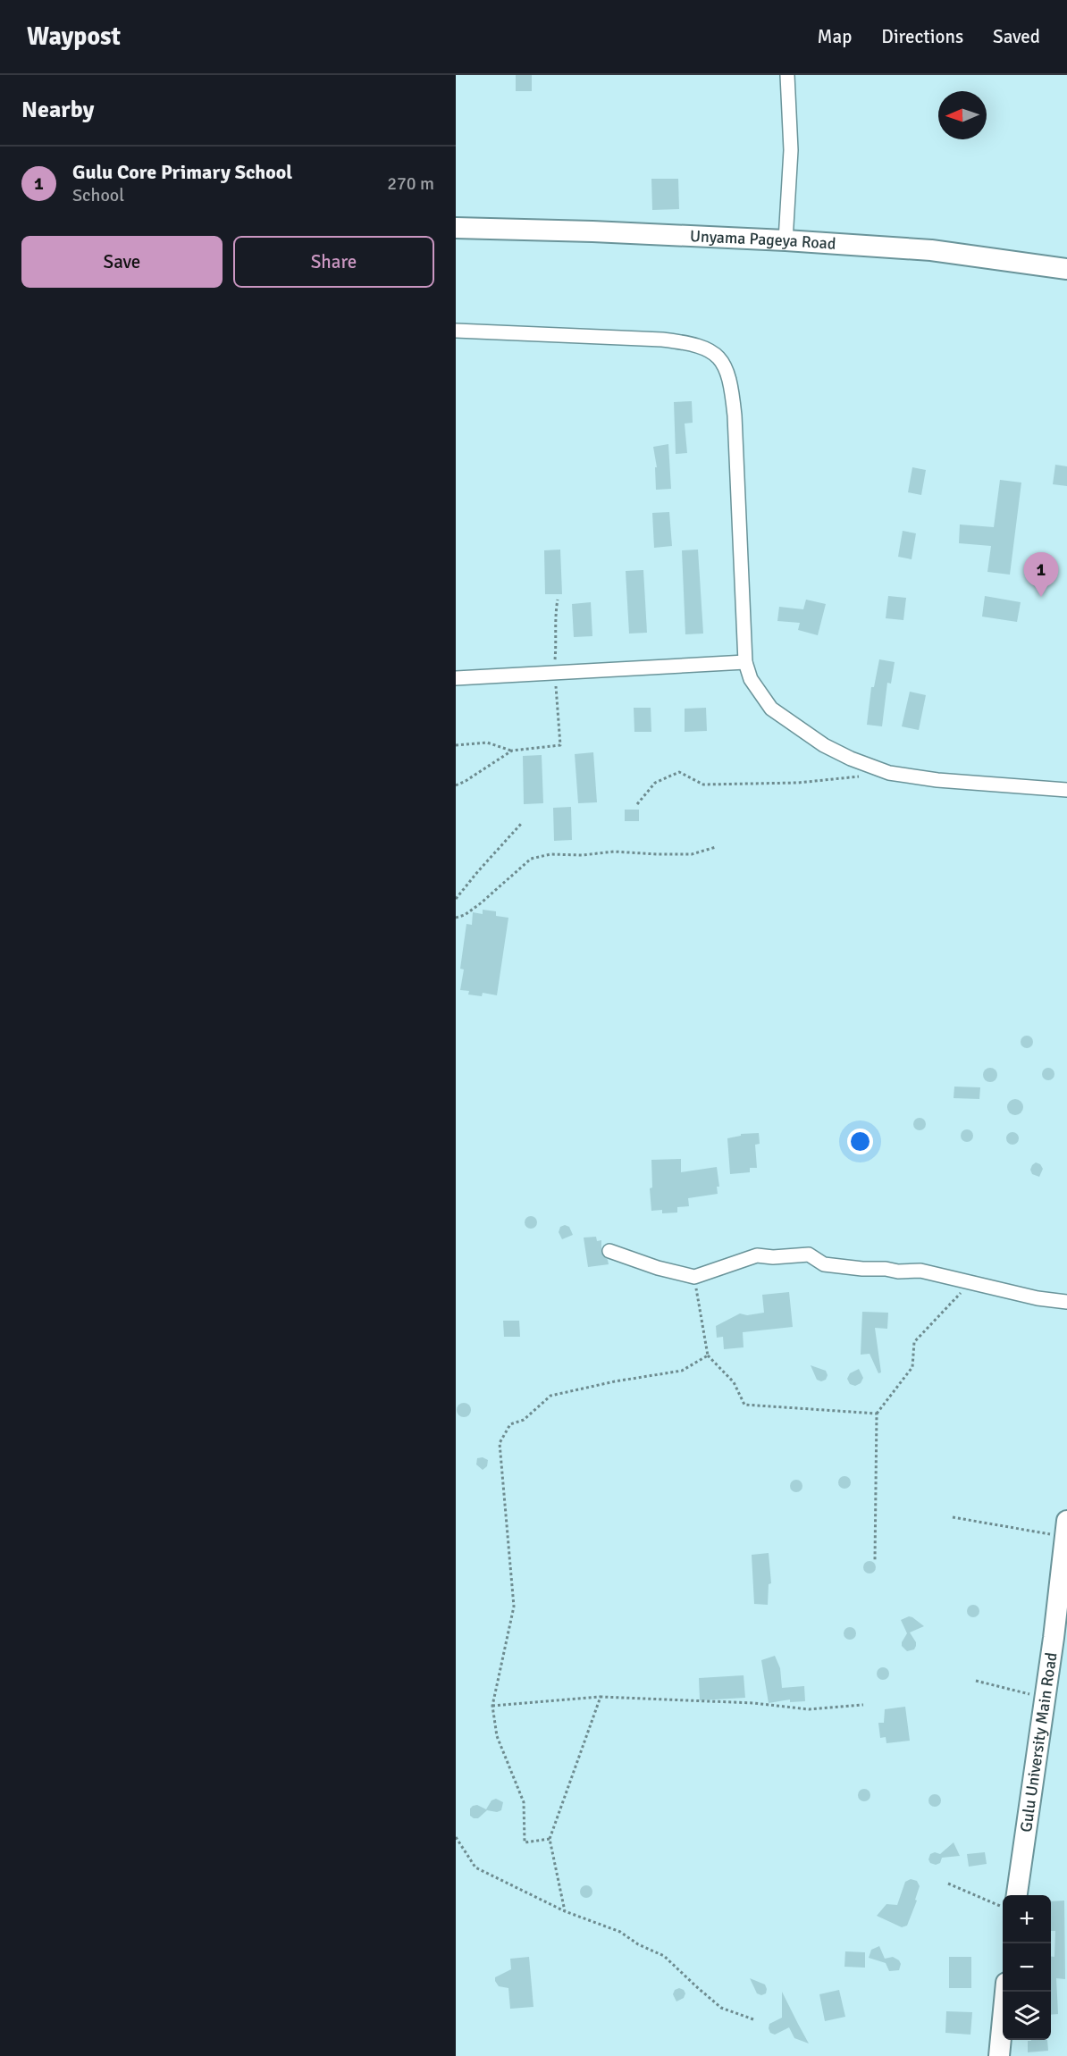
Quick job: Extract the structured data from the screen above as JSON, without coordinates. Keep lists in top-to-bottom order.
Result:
{
  "streets": {
    "street": ["Unyama Pageya Road", "Gulu University Main Road"]
  },
  "north": "left",
  "page": {
    "header": "Waypost",
    "nav": ["Map", "Directions", "Saved"],
    "heading": "Nearby",
    "list": [
      {
        "mark": "1",
        "name": "Gulu Core Primary School",
        "note": "School",
        "value": "270 m"
      }
    ],
    "buttons": ["Save", "Share"],
    "pins": "1",
    "map_buttons": ["+", "−"]
  }
}
